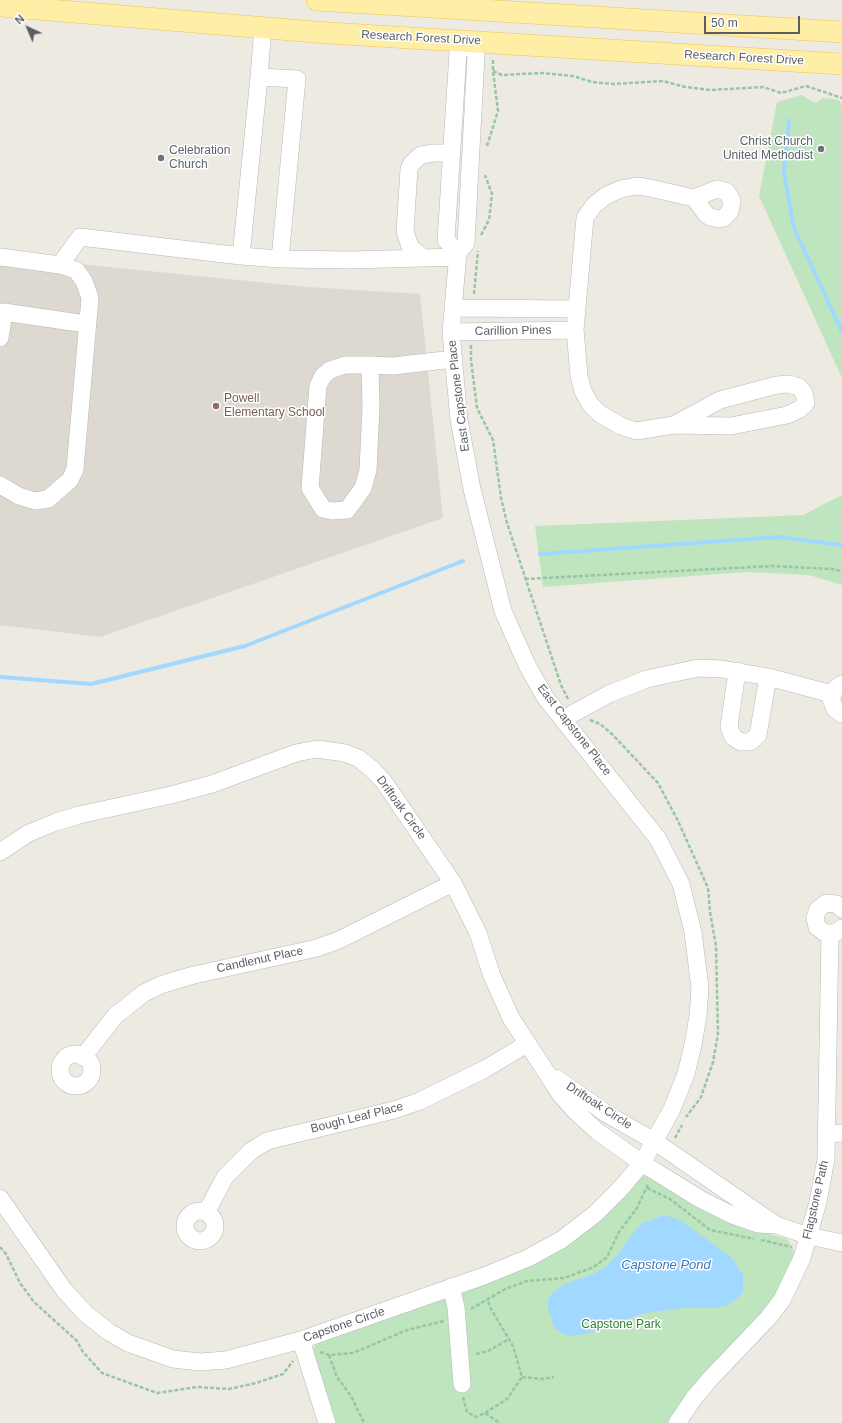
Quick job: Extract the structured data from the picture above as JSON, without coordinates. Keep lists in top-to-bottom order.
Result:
{
  "streets": {
    "main road": ["Research Forest Drive"],
    "street": [
      "Carillion Pines",
      "East Capstone Place",
      "Driftoak Circle",
      "Candlenut Place",
      "Bough Leaf Place",
      "Flagstone Path",
      "Capstone Circle"
    ]
  },
  "crossings": [
    ["Research Forest Drive", "East Capstone Place"],
    ["Carillion Pines", "East Capstone Place"],
    ["East Capstone Place", "Driftoak Circle"],
    ["East Capstone Place", "Capstone Circle"],
    ["Driftoak Circle", "Candlenut Place"],
    ["Driftoak Circle", "Bough Leaf Place"],
    ["Driftoak Circle", "Capstone Circle"]
  ],
  "water": ["Capstone Pond"],
  "parks": ["Capstone Park"],
  "places": ["Christ Church United Methodist", "Celebration Church", "Powell Elementary School"],
  "scale_bar": "50 m",
  "north": "top left"
}
